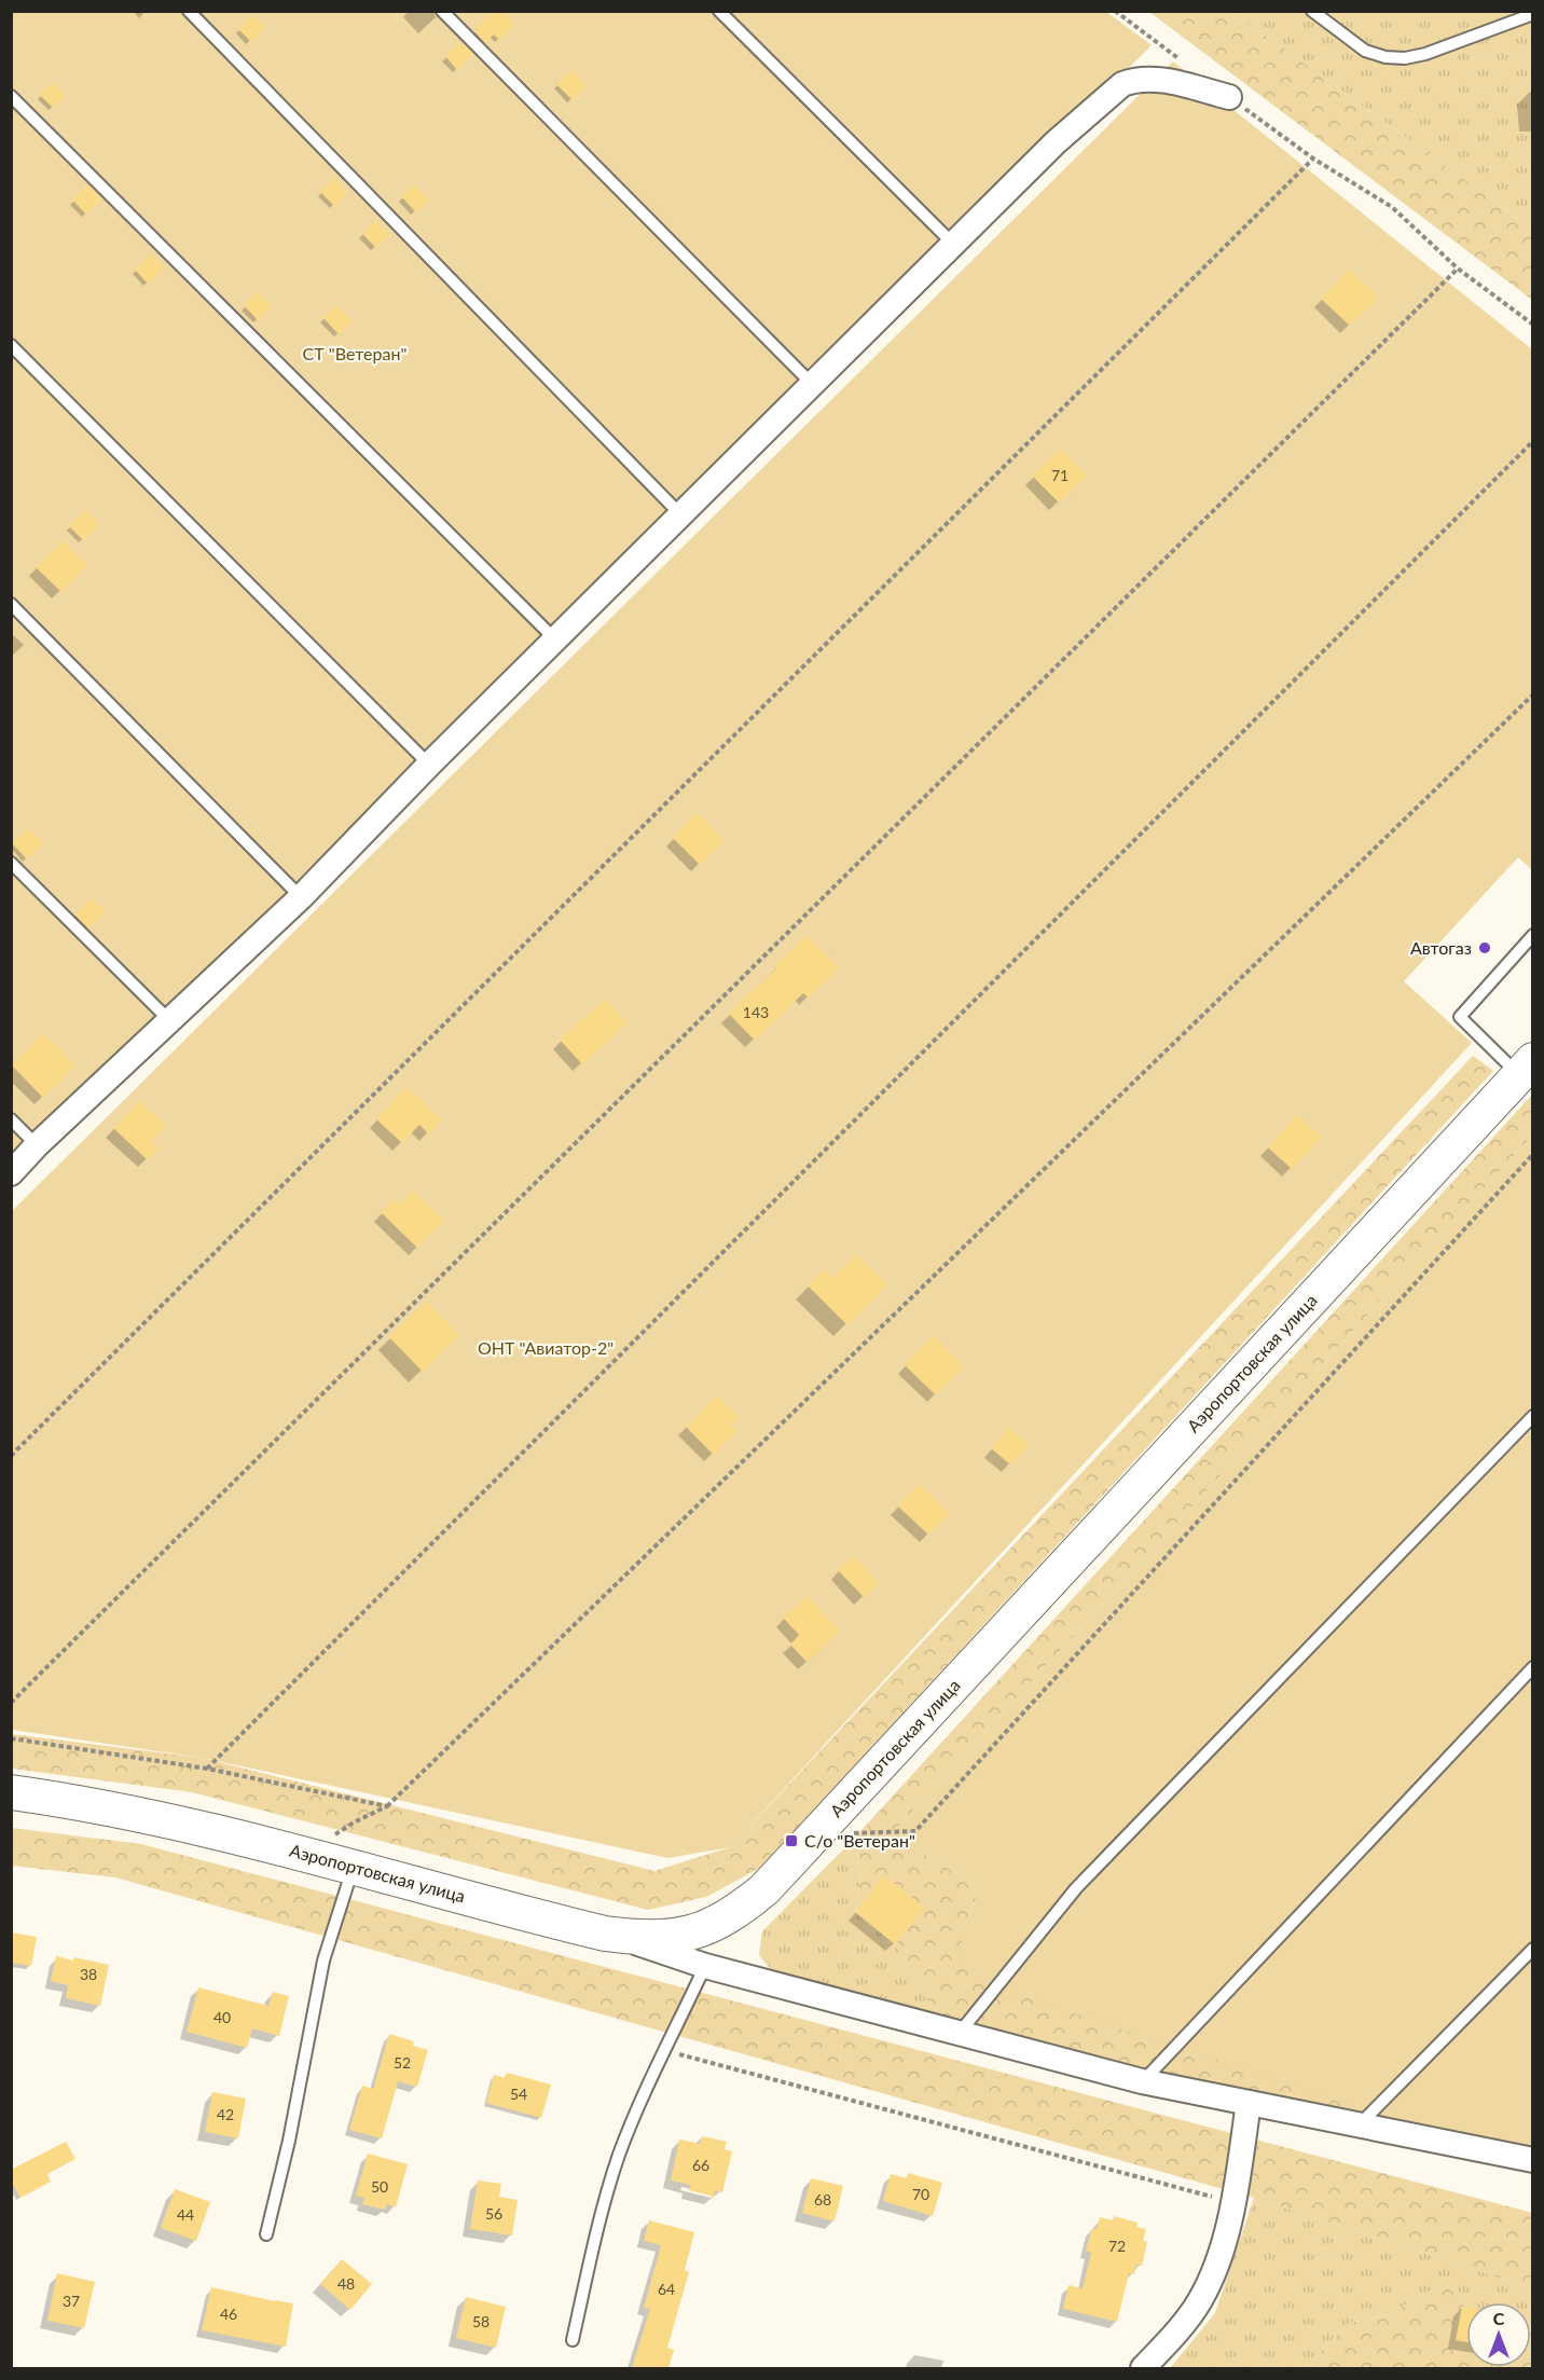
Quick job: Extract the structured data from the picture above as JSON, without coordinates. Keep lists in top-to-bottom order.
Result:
{
  "streets": {
    "street": ["Аэропортовская улица"]
  },
  "parks": ["СТ \"Ветеран\"", "ОНТ \"Авиатор-2\""],
  "places": {
    "other": ["Автогаз"],
    "transit": ["С/о \"Ветеран\""]
  },
  "house_numbers": [
    "71",
    "143",
    "38",
    "40",
    "52",
    "54",
    "42",
    "66",
    "50",
    "70",
    "68",
    "56",
    "44",
    "72",
    "48",
    "64",
    "37",
    "46",
    "58"
  ],
  "north": "top"
}
